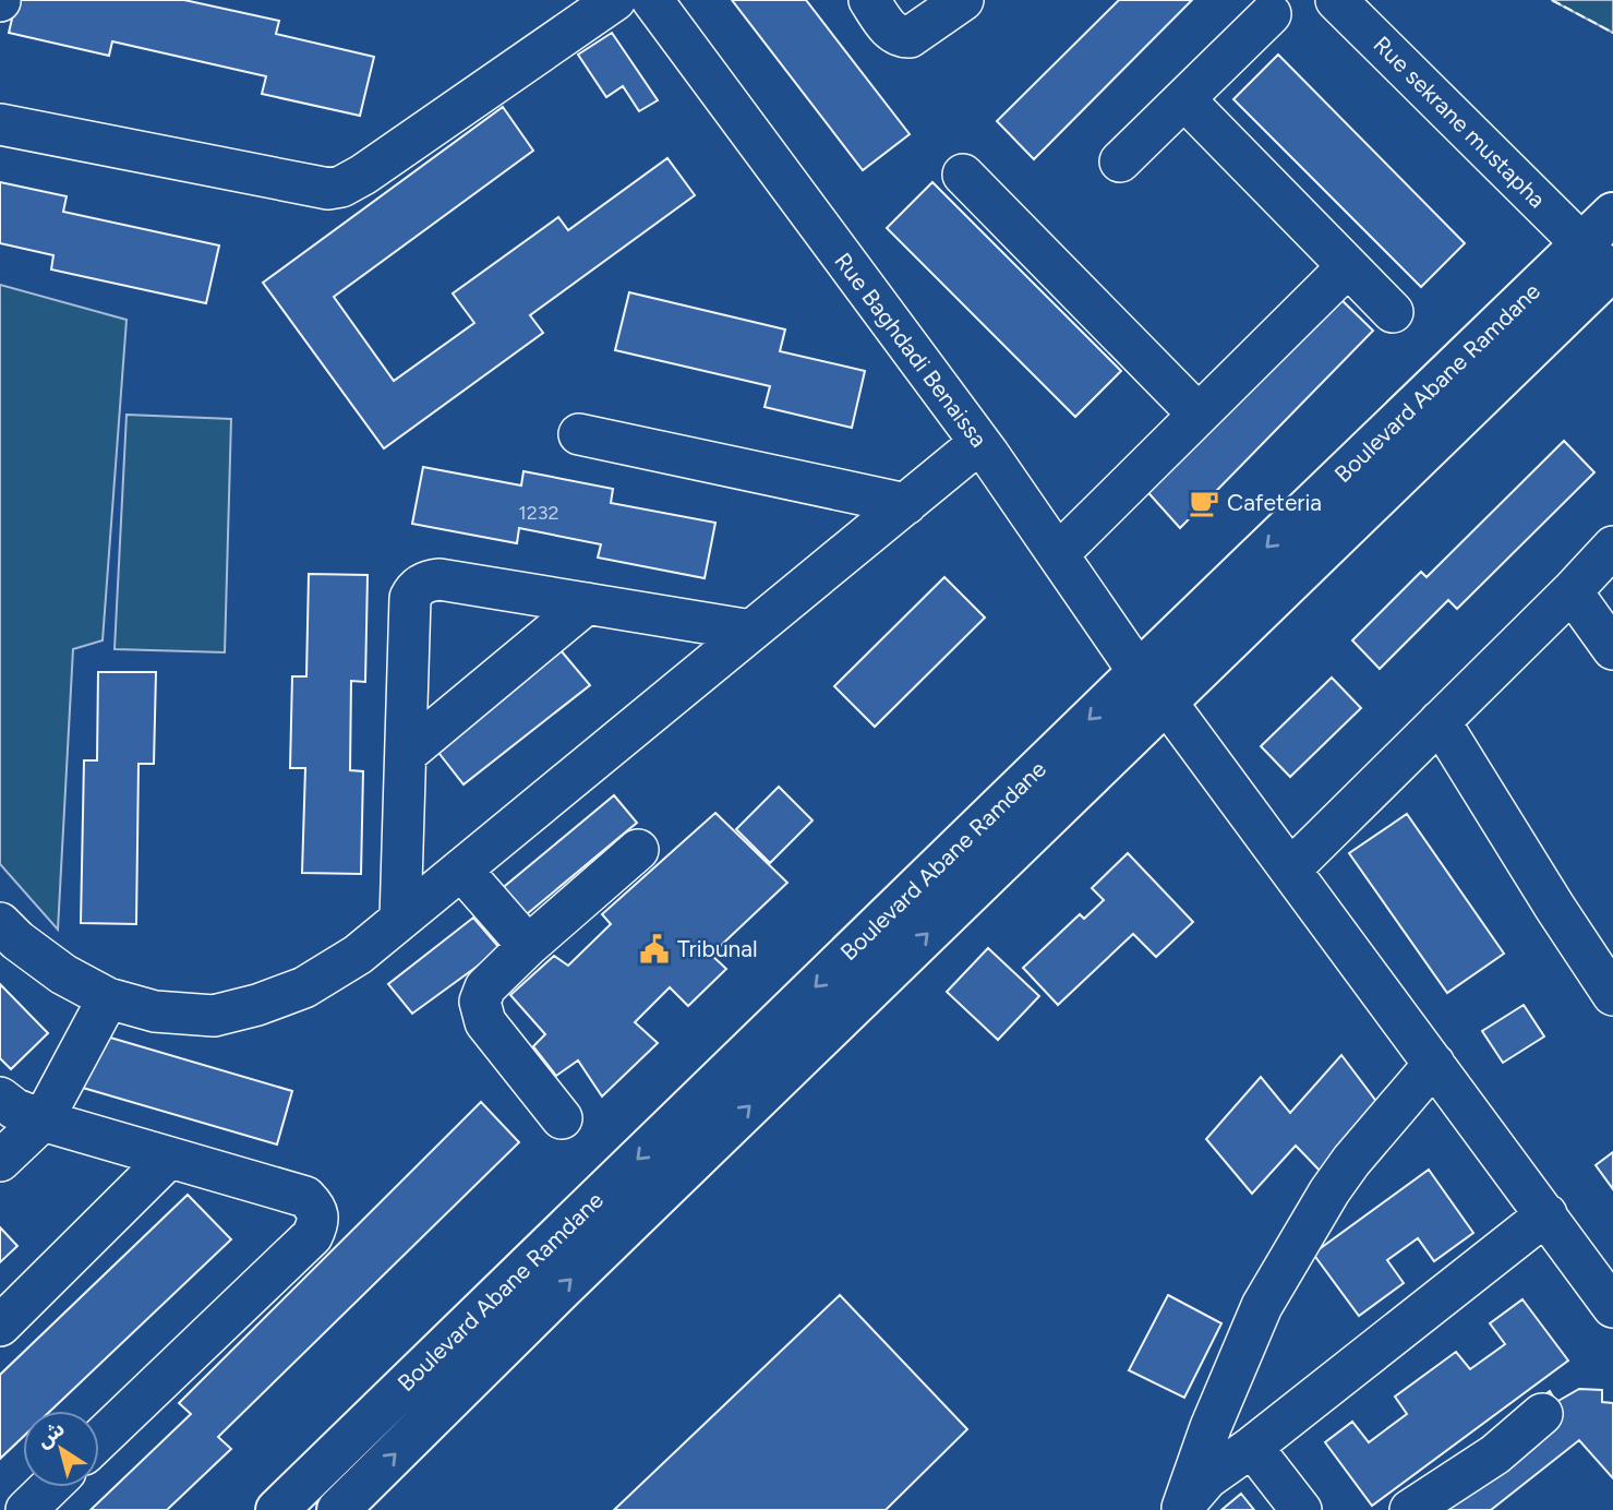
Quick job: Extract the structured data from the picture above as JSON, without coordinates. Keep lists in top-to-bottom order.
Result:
{
  "streets": {
    "main road": ["Boulevard Abane Ramdane"],
    "street": ["Rue sekrane mustapha", "Rue Baghdadi Benaissa"]
  },
  "crossings": [
    ["Rue sekrane mustapha", "Boulevard Abane Ramdane"],
    ["Rue Baghdadi Benaissa", "Boulevard Abane Ramdane"]
  ],
  "places": {
    "cafe": ["Cafeteria"],
    "public building": ["Tribunal"]
  },
  "house_numbers": ["1232"],
  "north": "top left"
}
